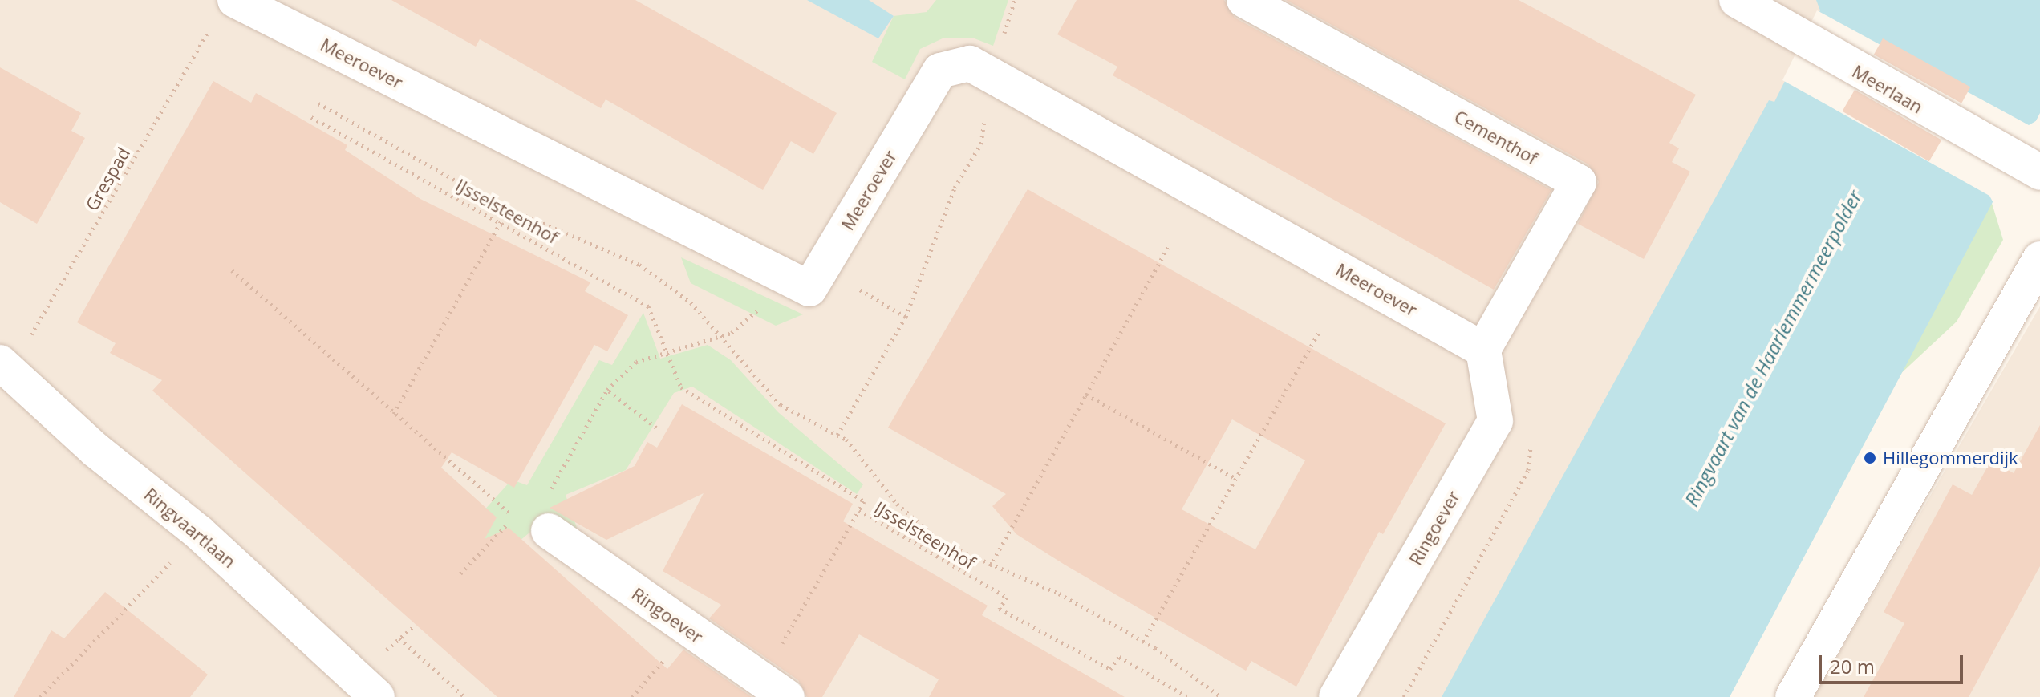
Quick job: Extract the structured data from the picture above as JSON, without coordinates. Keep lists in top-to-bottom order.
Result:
{
  "streets": {
    "street": [
      "Meeroever",
      "Meerlaan",
      "Cementhof",
      "Ringvaartlaan",
      "Ringoever"
    ],
    "path": ["Grespad", "IJsselsteenhof"]
  },
  "crossings": [
    ["Meeroever", "Cementhof"],
    ["Meeroever", "Grespad"],
    ["Grespad", "Ringvaartlaan"]
  ],
  "water": ["Ringvaart van de Haarlemmermeerpolder"],
  "places": ["Hillegommerdijk"],
  "scale_bar": "20 m"
}
